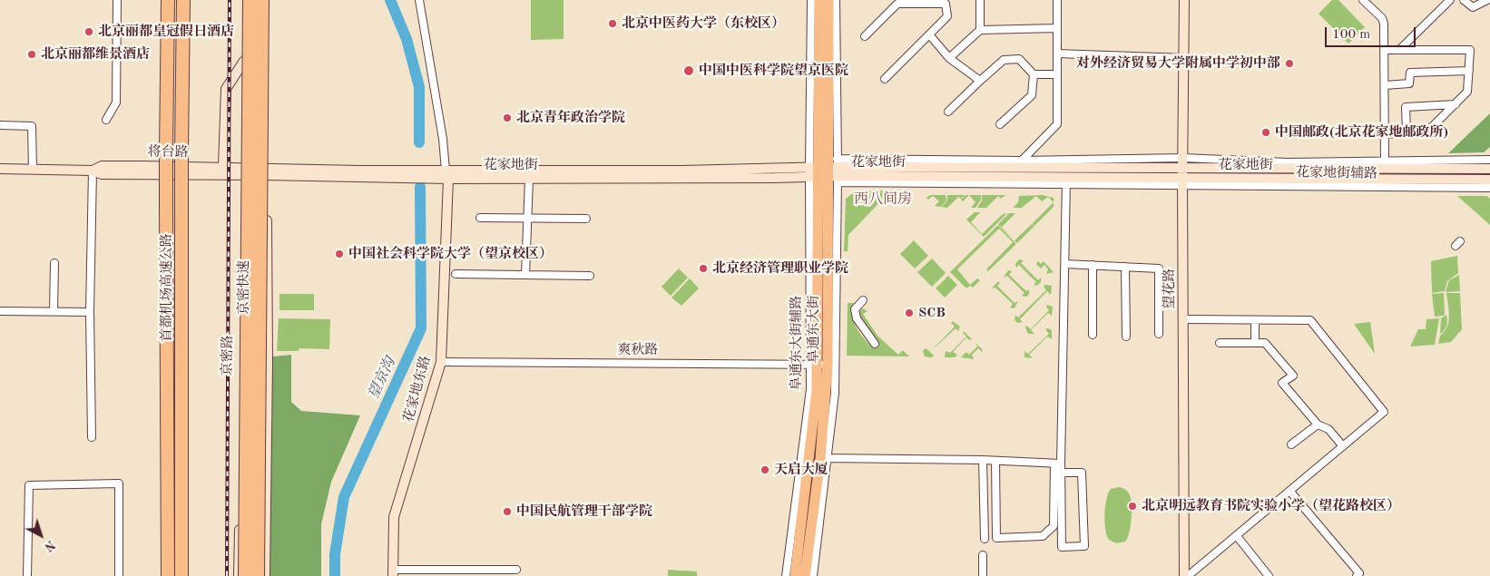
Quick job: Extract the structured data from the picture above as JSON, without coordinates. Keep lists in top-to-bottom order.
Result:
{
  "streets": {
    "highway": ["首都机场高速公路", "京密快速"],
    "main road": [
      "将台路",
      "花家地街",
      "望花路",
      "阜通东大街",
      "京密路",
      "花家地东路"
    ],
    "street": ["花家地街辅路", "阜通东大街辅路", "爽秋路"]
  },
  "crossings": [
    ["将台路", "花家地街"],
    ["将台路", "京密路"],
    ["花家地街", "花家地街辅路"],
    ["花家地街", "望花路"],
    ["花家地街", "阜通东大街"],
    ["花家地街", "京密路"],
    ["花家地街", "花家地东路"],
    ["花家地街辅路", "望花路"],
    ["花家地街辅路", "阜通东大街"],
    ["阜通东大街", "阜通东大街辅路"],
    ["阜通东大街", "爽秋路"],
    ["阜通东大街辅路", "爽秋路"],
    ["爽秋路", "花家地东路"]
  ],
  "districts": ["西八间房"],
  "water": ["望京沟"],
  "places": [
    "北京中医药大学（东校区）",
    "北京丽都皇冠假日酒店",
    "北京丽都维景酒店",
    "对外经济贸易大学附属中学初中部",
    "中国中医科学院望京医院",
    "北京青年政治学院",
    "中国邮政(北京花家地邮政所)",
    "中国社会科学院大学（望京校区）",
    "北京经济管理职业学院",
    "SCB",
    "天启大厦",
    "北京明远教育书院实验小学（望花路校区）",
    "中国民航管理干部学院"
  ],
  "scale_bar": "100 m",
  "north": "bottom right"
}
